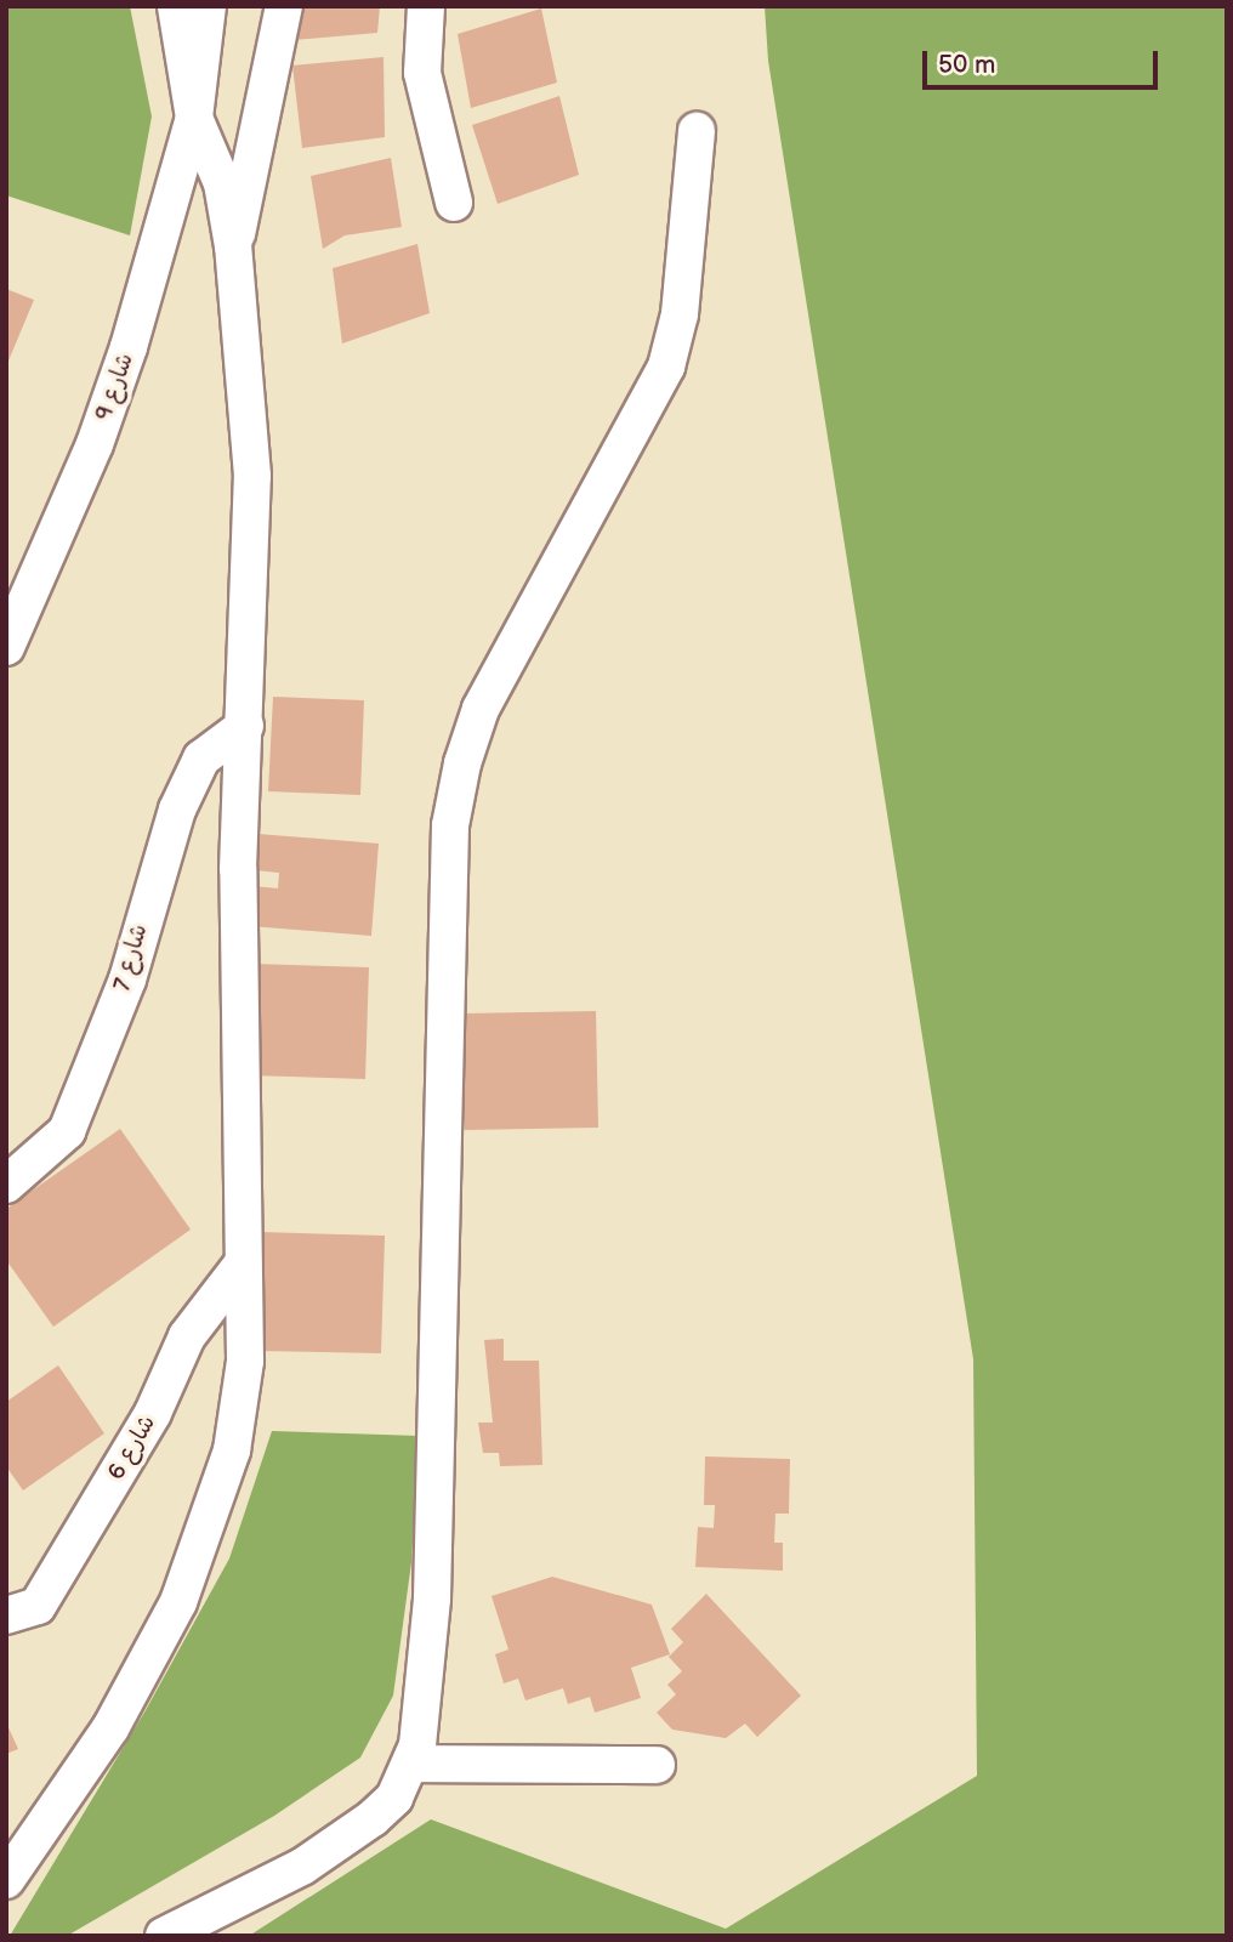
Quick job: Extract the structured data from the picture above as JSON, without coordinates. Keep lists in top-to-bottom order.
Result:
{
  "streets": {
    "street": ["شارع 9", "شارع 7", "شارع 6"]
  },
  "scale_bar": "50 m"
}
